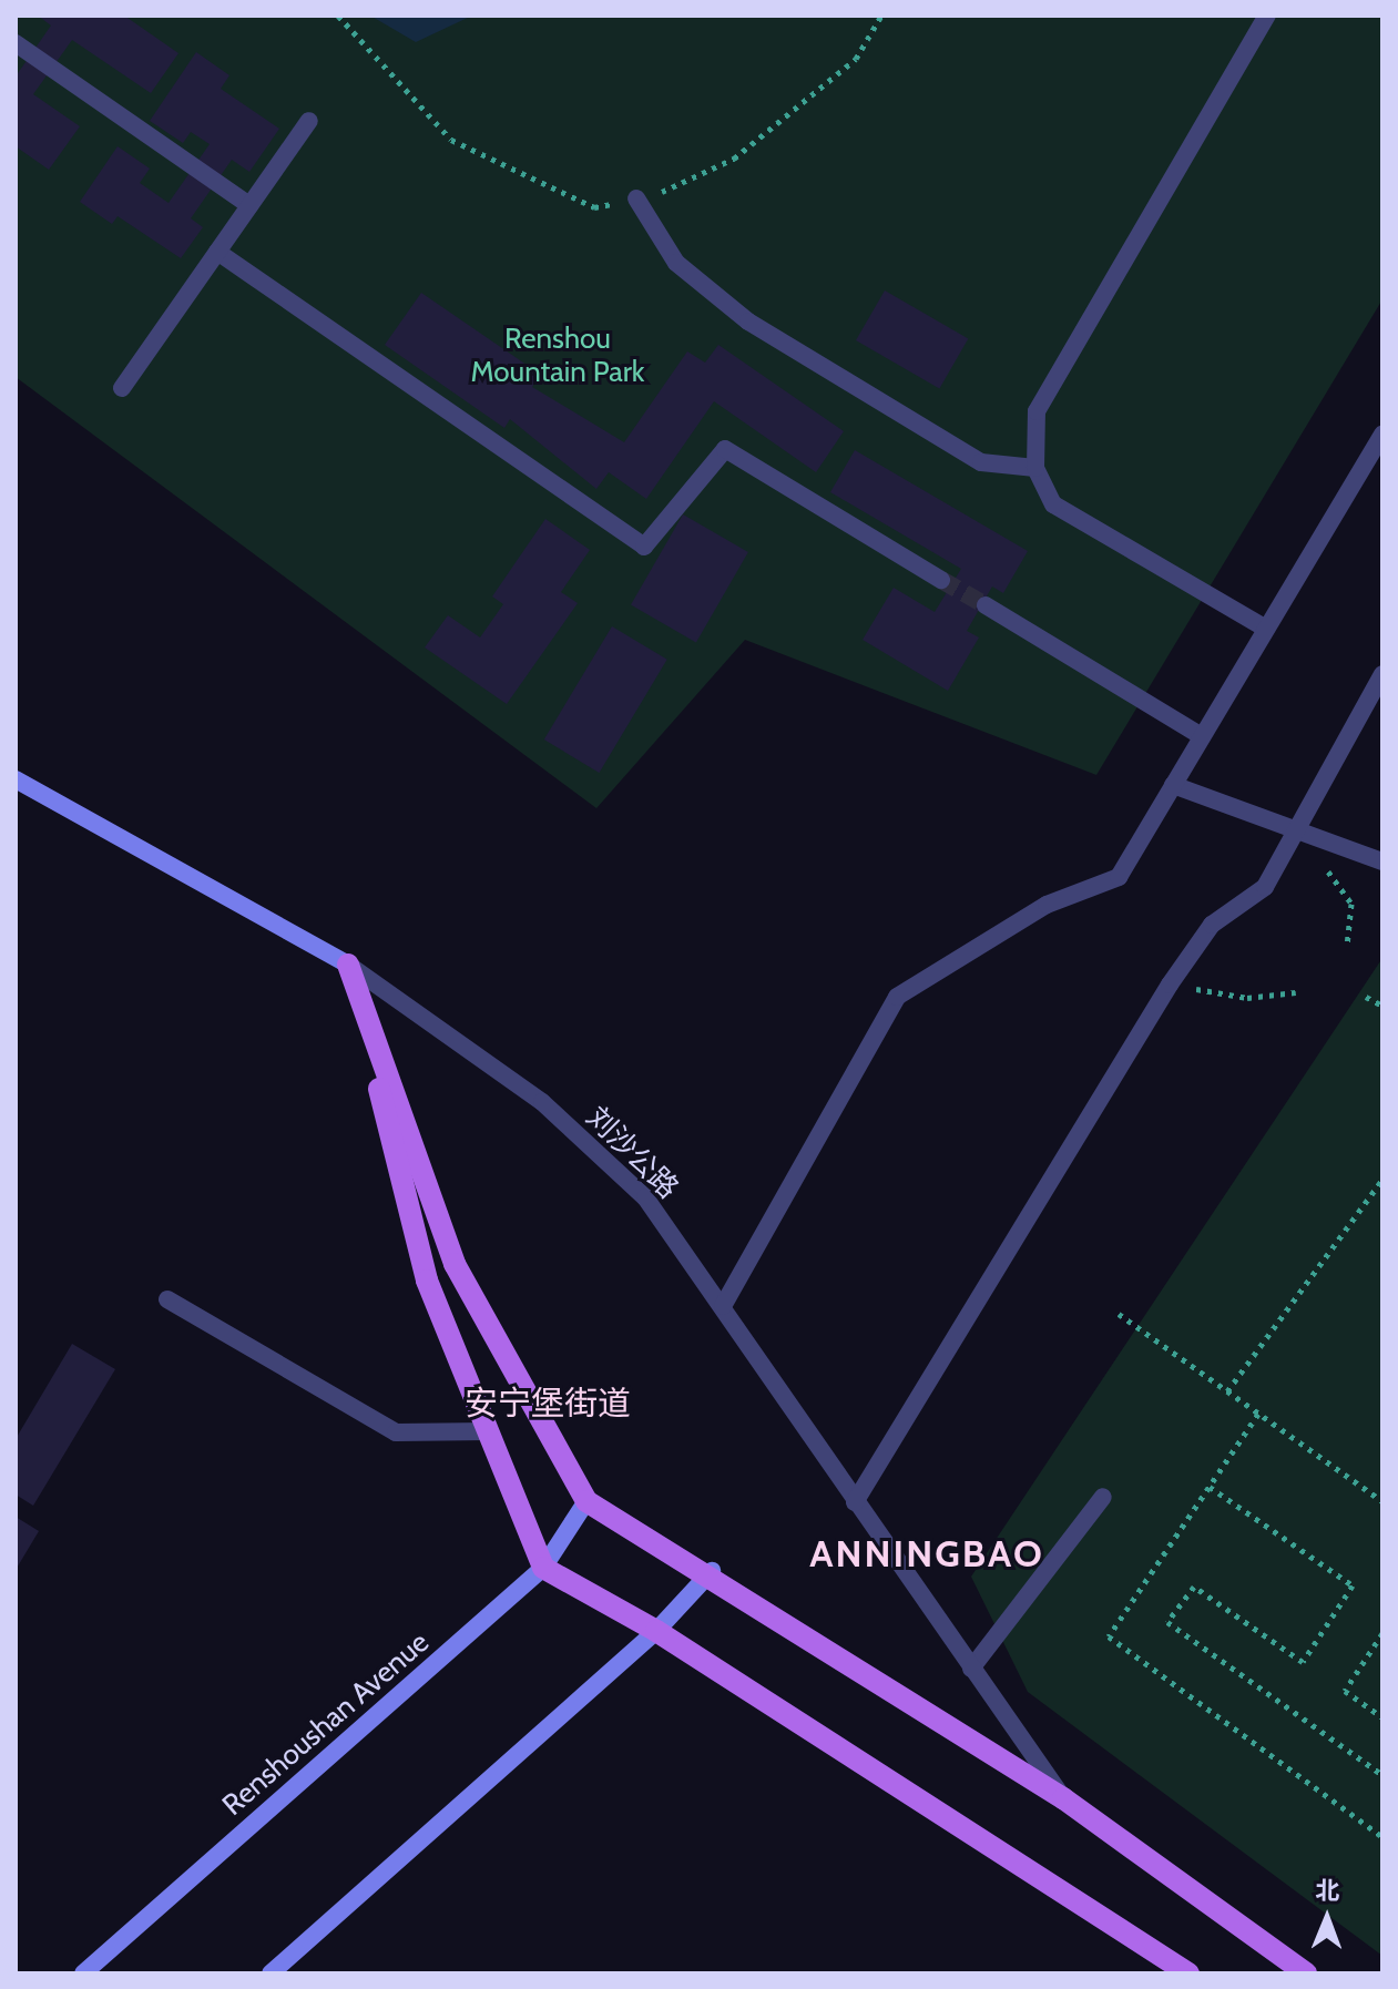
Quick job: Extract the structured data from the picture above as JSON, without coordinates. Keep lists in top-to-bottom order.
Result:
{
  "streets": {
    "main road": ["刘沙公路", "Renshoushan Avenue"]
  },
  "districts": ["安宁堡街道", "ANNINGBAO"],
  "parks": ["Renshou Mountain Park"],
  "north": "top"
}
